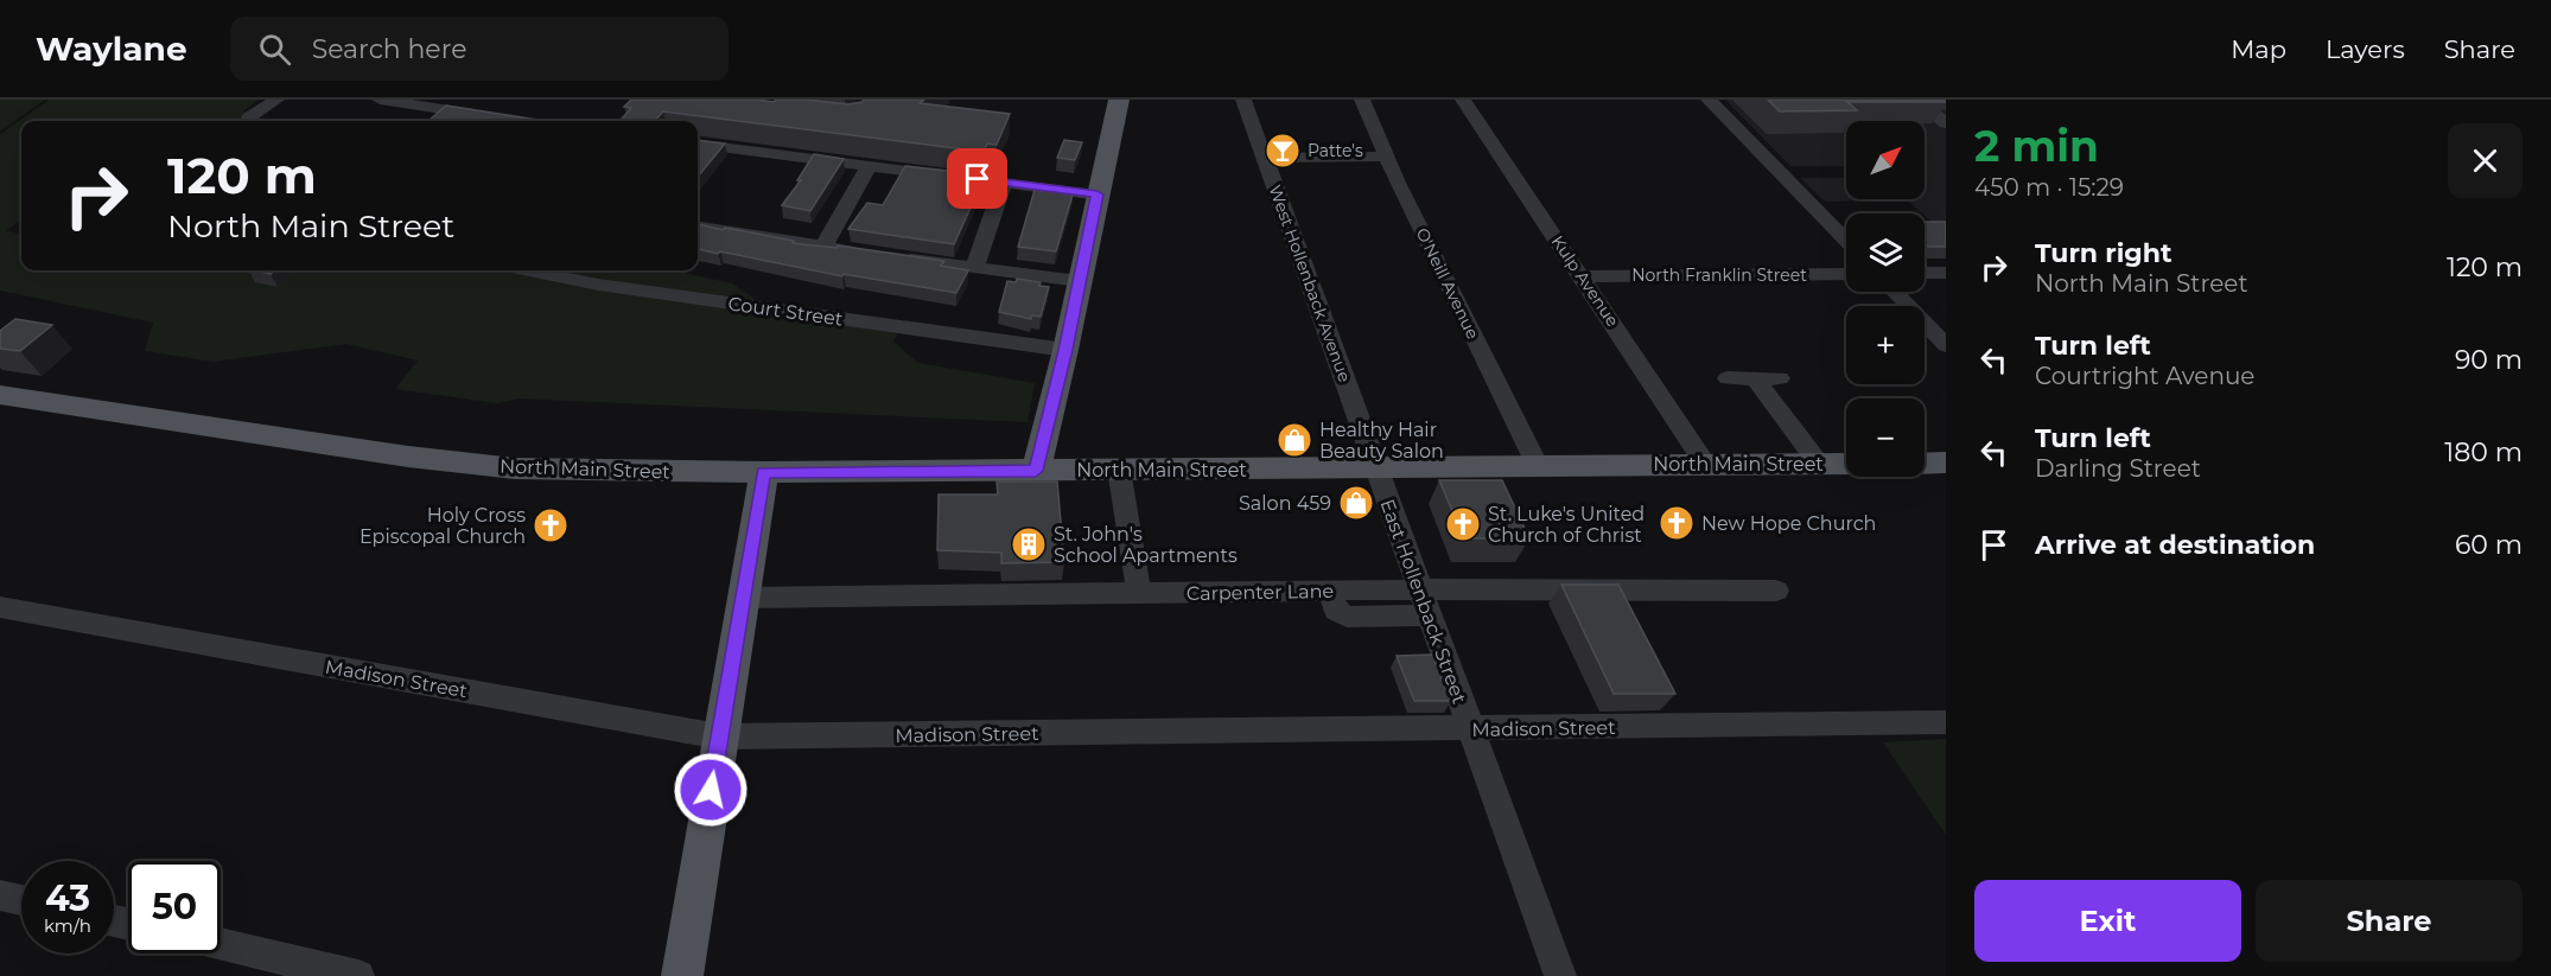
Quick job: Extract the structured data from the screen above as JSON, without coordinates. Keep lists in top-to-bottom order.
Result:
{
  "streets": {
    "main road": ["North Main Street"],
    "street": [
      "North Franklin Street",
      "Kulp Avenue",
      "West Hollenback Avenue",
      "O'Neill Avenue",
      "Court Street",
      "Carpenter Lane",
      "East Hollenback Street",
      "Madison Street"
    ]
  },
  "crossings": [
    ["North Franklin Street", "Kulp Avenue"],
    ["Kulp Avenue", "North Main Street"],
    ["West Hollenback Avenue", "North Main Street"],
    ["West Hollenback Avenue", "East Hollenback Street"],
    ["O'Neill Avenue", "North Main Street"],
    ["North Main Street", "East Hollenback Street"],
    ["Carpenter Lane", "East Hollenback Street"],
    ["East Hollenback Street", "Madison Street"]
  ],
  "places": {
    "bar": ["Patte's"],
    "shop": ["Healthy Hair Beauty Salon", "Salon 459"],
    "church": ["New Hope Church", "St. Luke's United Church of Christ", "Holy Cross Episcopal Church"],
    "building": ["St. John's School Apartments"]
  },
  "north": "top right",
  "page": {
    "header": "Waylane",
    "search": "Search here",
    "nav": ["Map", "Layers", "Share"],
    "heading": ["2 min", "450 m · 15:29"],
    "map_buttons": ["+", "−"],
    "turn": ["120 m", "North Main Street"],
    "list": [
      {
        "name": "Turn right",
        "note": "North Main Street",
        "value": "120 m"
      },
      {
        "name": "Turn left",
        "note": "Courtright Avenue",
        "value": "90 m"
      },
      {
        "name": "Turn left",
        "note": "Darling Street",
        "value": "180 m"
      },
      {
        "name": "Arrive at destination",
        "value": "60 m"
      }
    ],
    "speed": "43 km/h",
    "limit": "50",
    "buttons": ["Exit", "Share"]
  }
}
